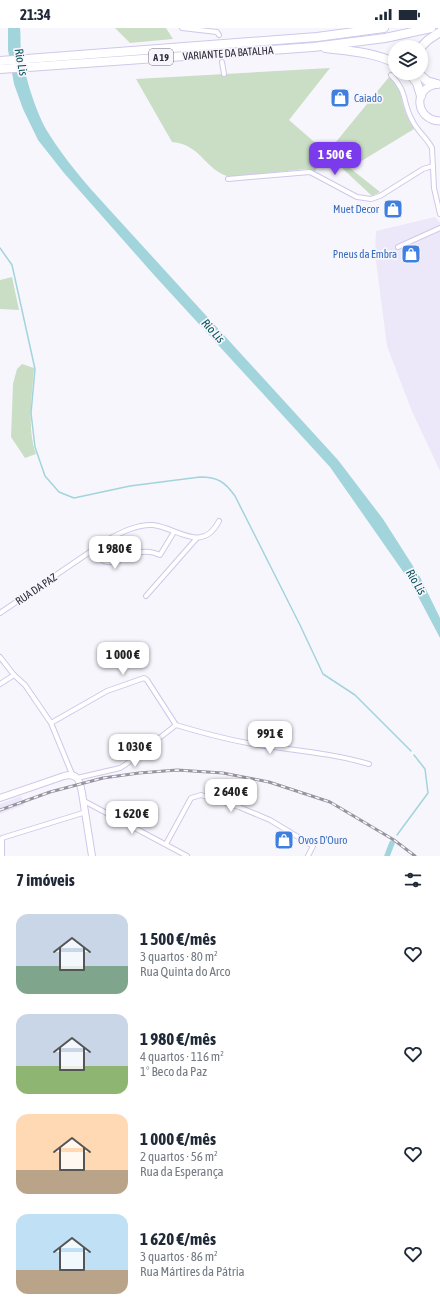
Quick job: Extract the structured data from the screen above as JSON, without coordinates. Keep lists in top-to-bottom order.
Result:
{
  "streets": {
    "highway": ["VARIANTE DA BATALHA", "A 19"],
    "street": ["RUA DA PAZ"]
  },
  "water": ["Rio Lis"],
  "places": {
    "shop": [
      "Caiado",
      "Muet Decor",
      "Pneus da Embra",
      "Ovos D'Ouro"
    ]
  },
  "page": {
    "status": "21:34",
    "price": [
      "1 500 €",
      "1 980 €",
      "1 000 €",
      "991 €",
      "1 030 €",
      "2 640 €",
      "1 620 €"
    ],
    "heading": "7 imóveis",
    "list": [
      {
        "name": "1 500 €/mês",
        "note": "3 quartos · 80 m² · Rua Quinta do Arco"
      },
      {
        "name": "1 980 €/mês",
        "note": "4 quartos · 116 m² · 1º Beco da Paz"
      },
      {
        "name": "1 000 €/mês",
        "note": "2 quartos · 56 m² · Rua da Esperança"
      },
      {
        "name": "1 620 €/mês",
        "note": "3 quartos · 86 m² · Rua Mártires da Pátria"
      }
    ]
  }
}
